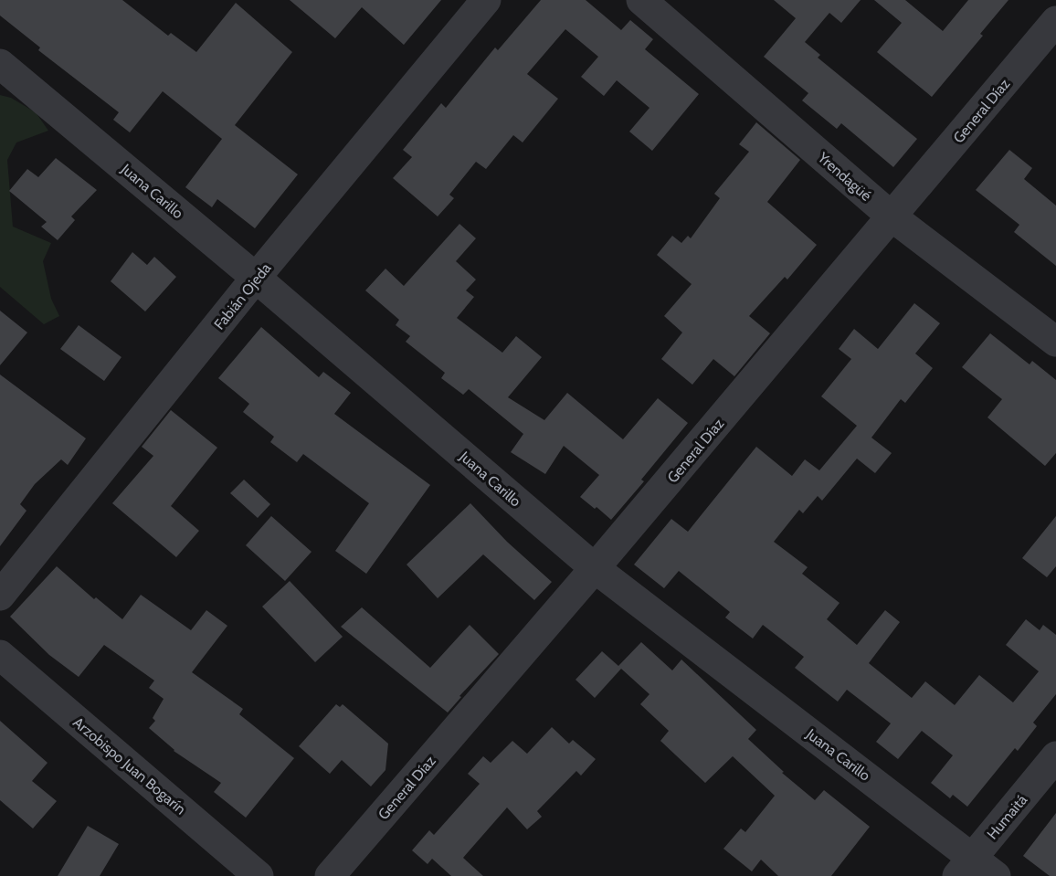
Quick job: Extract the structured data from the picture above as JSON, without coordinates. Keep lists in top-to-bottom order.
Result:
{
  "streets": {
    "street": [
      "General Díaz",
      "Yrendagüé",
      "Juana Carillo",
      "Fabián Ojeda",
      "Arzobispo Juan Bogarín",
      "Humaitá"
    ]
  },
  "crossings": [
    ["General Díaz", "Yrendagüé"],
    ["General Díaz", "Juana Carillo"],
    ["Juana Carillo", "Fabián Ojeda"],
    ["Juana Carillo", "Humaitá"]
  ]
}
